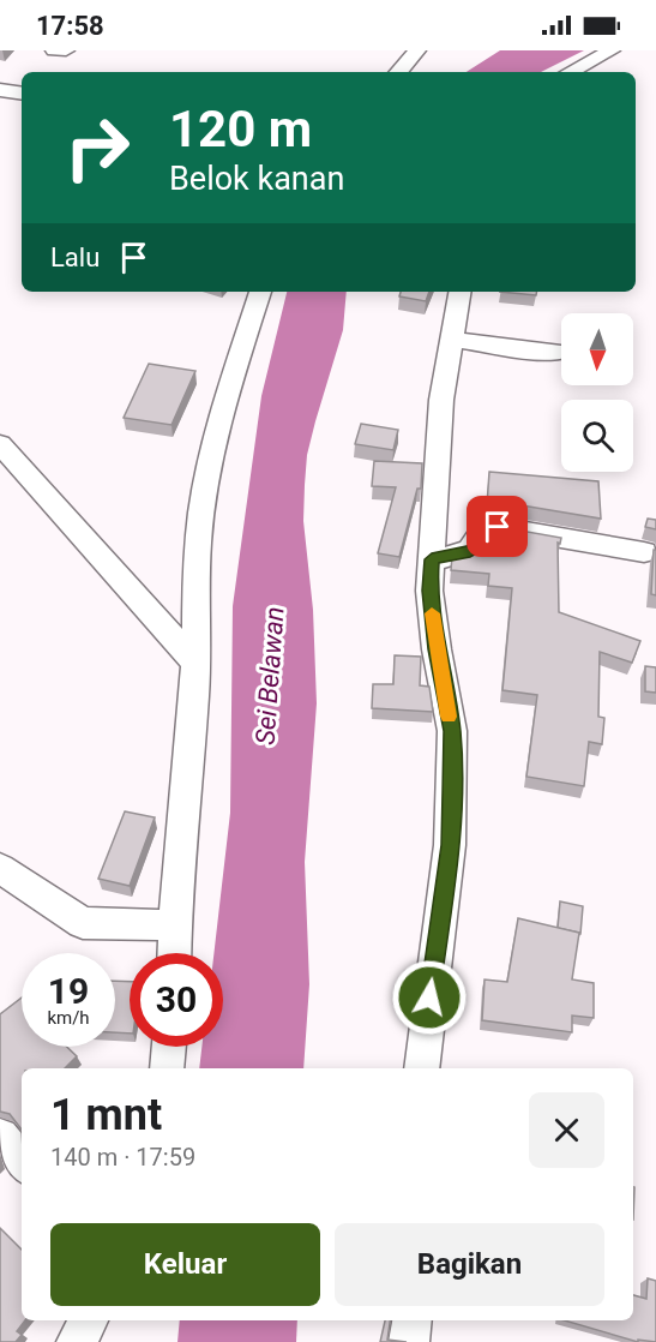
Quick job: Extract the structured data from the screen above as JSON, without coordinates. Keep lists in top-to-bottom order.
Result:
{
  "water": ["Sei Belawan"],
  "north": "bottom",
  "page": {
    "status": "17:58",
    "turn": ["120 m", "Belok kanan"],
    "then": "Lalu",
    "speed": "19 km/h",
    "limit": "30",
    "heading": ["1 mnt", "140 m · 17:59"],
    "buttons": ["Keluar", "Bagikan"]
  }
}
